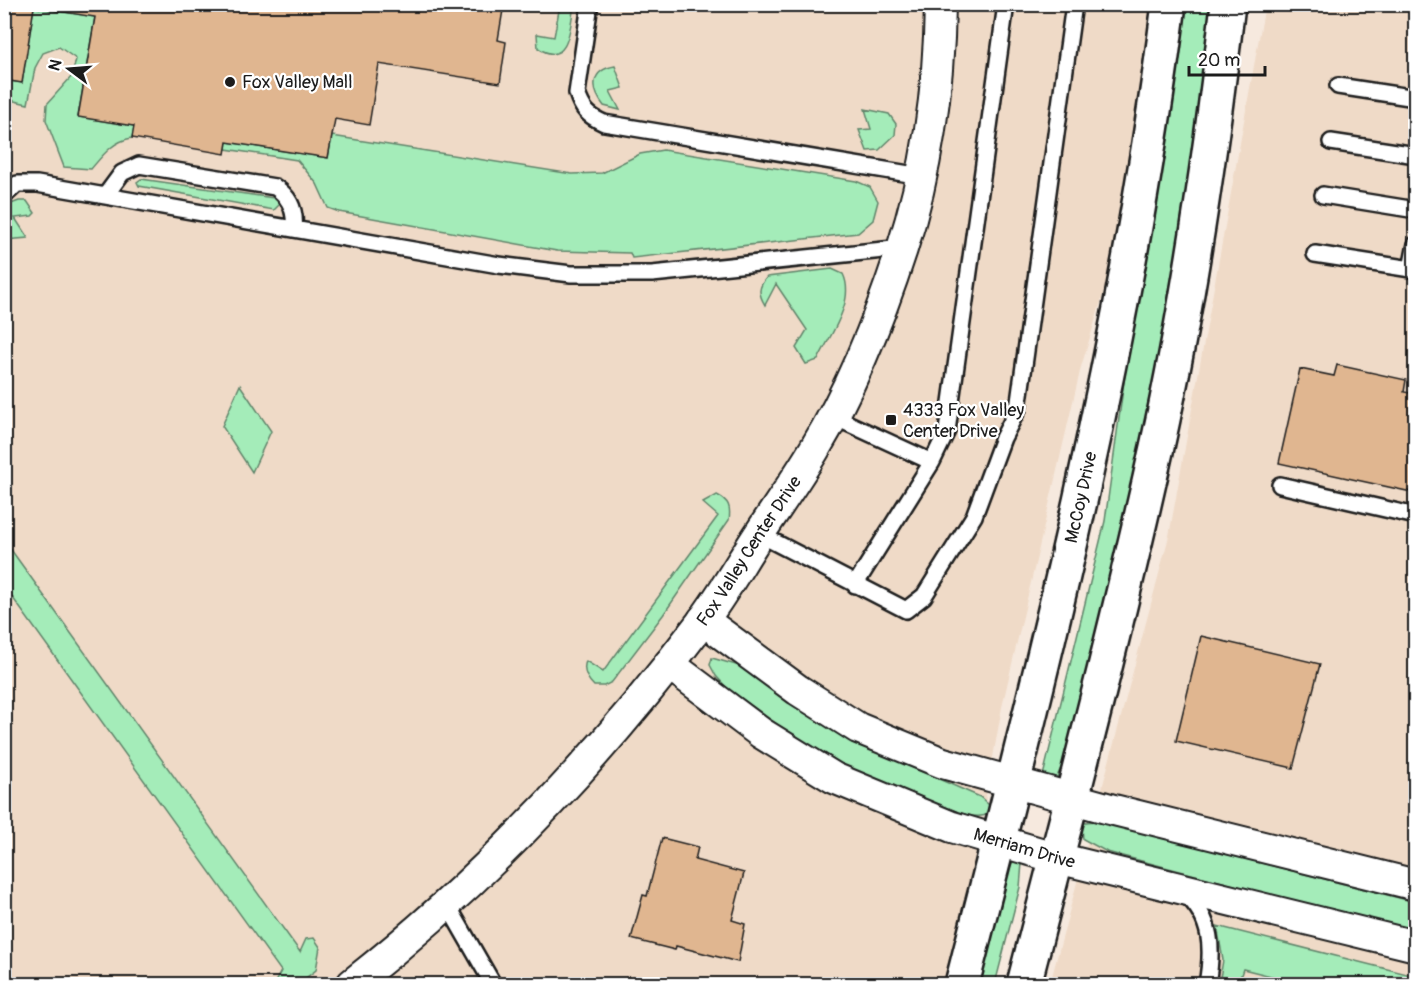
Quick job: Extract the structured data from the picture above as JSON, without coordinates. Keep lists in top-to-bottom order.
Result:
{
  "streets": {
    "street": ["McCoy Drive", "Fox Valley Center Drive", "Merriam Drive"]
  },
  "crossings": [
    ["McCoy Drive", "Merriam Drive"],
    ["Fox Valley Center Drive", "Merriam Drive"]
  ],
  "places": {
    "other": ["Fox Valley Mall"],
    "transit": ["4333 Fox Valley Center Drive"]
  },
  "scale_bar": "20 m",
  "north": "left"
}
